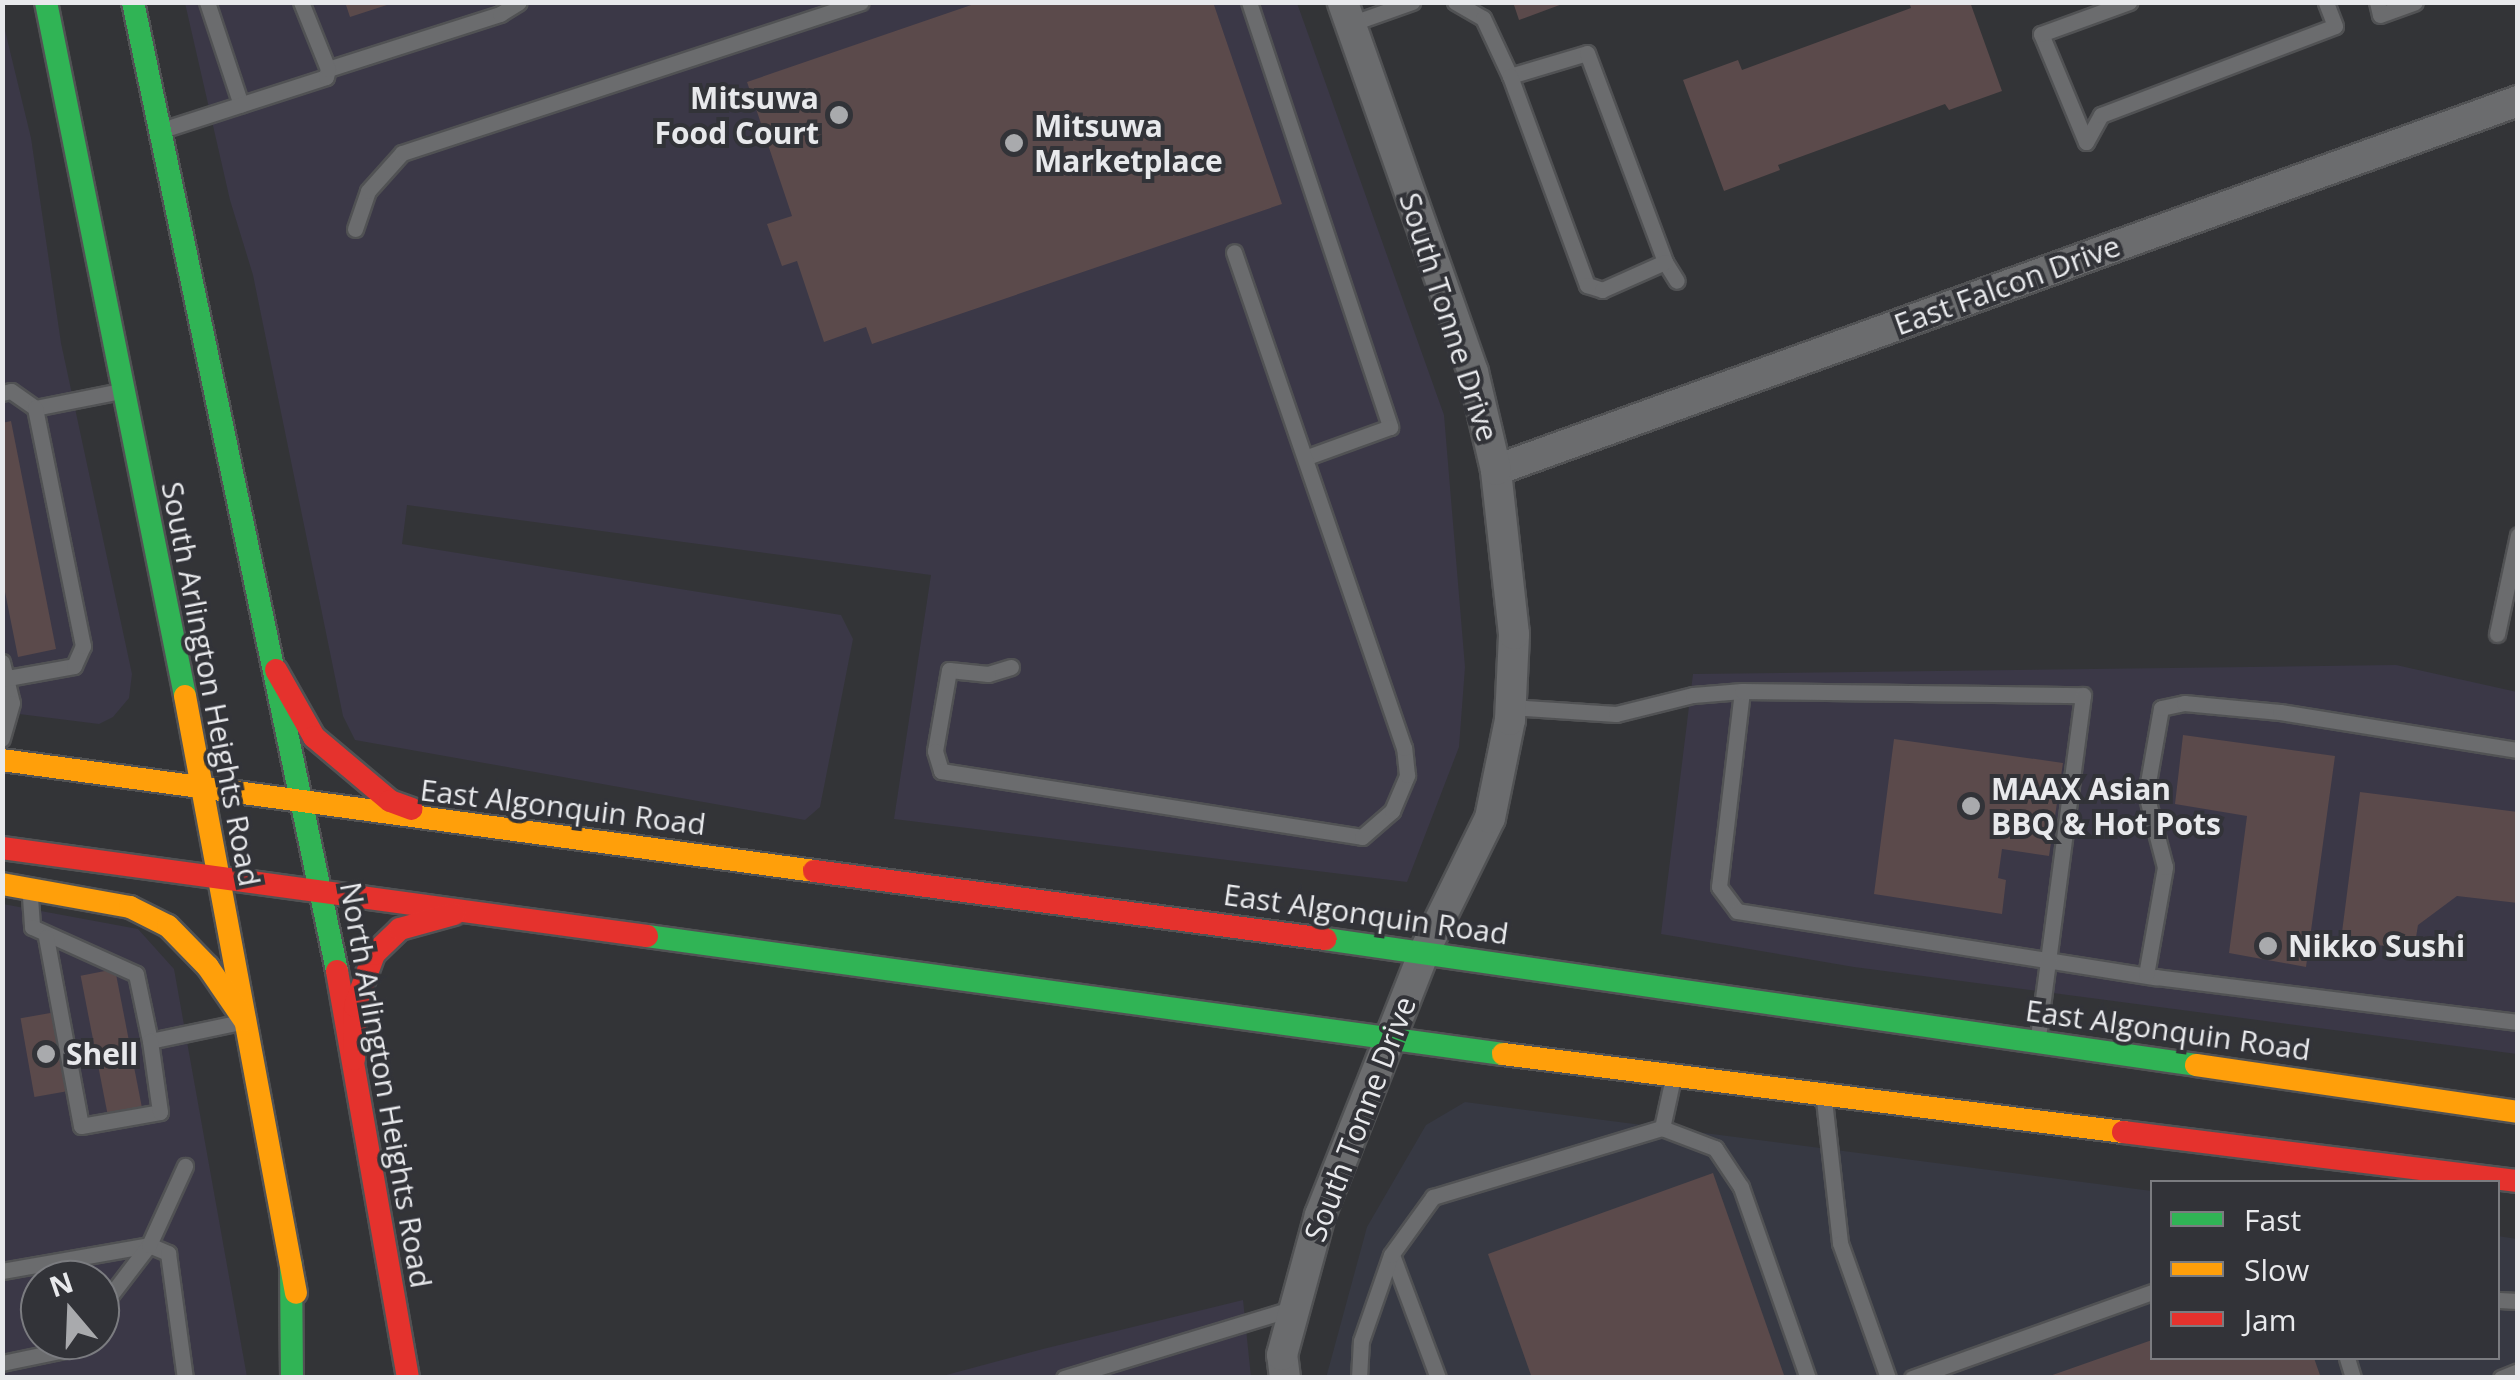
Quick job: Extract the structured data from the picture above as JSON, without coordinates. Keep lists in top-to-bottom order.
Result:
{
  "streets": {
    "main road": ["South Arlington Heights Road", "East Algonquin Road", "North Arlington Heights Road"],
    "street": ["East Falcon Drive", "South Tonne Drive"]
  },
  "crossings": [
    ["East Falcon Drive", "South Tonne Drive"],
    ["South Tonne Drive", "East Algonquin Road"],
    ["South Arlington Heights Road", "East Algonquin Road"],
    ["East Algonquin Road", "North Arlington Heights Road"]
  ],
  "places": [
    "Mitsuwa Food Court",
    "Mitsuwa Marketplace",
    "MAAX Asian BBQ & Hot Pots",
    "Nikko Sushi",
    "Shell"
  ],
  "legend": ["Fast", "Slow", "Jam"],
  "north": "top"
}
